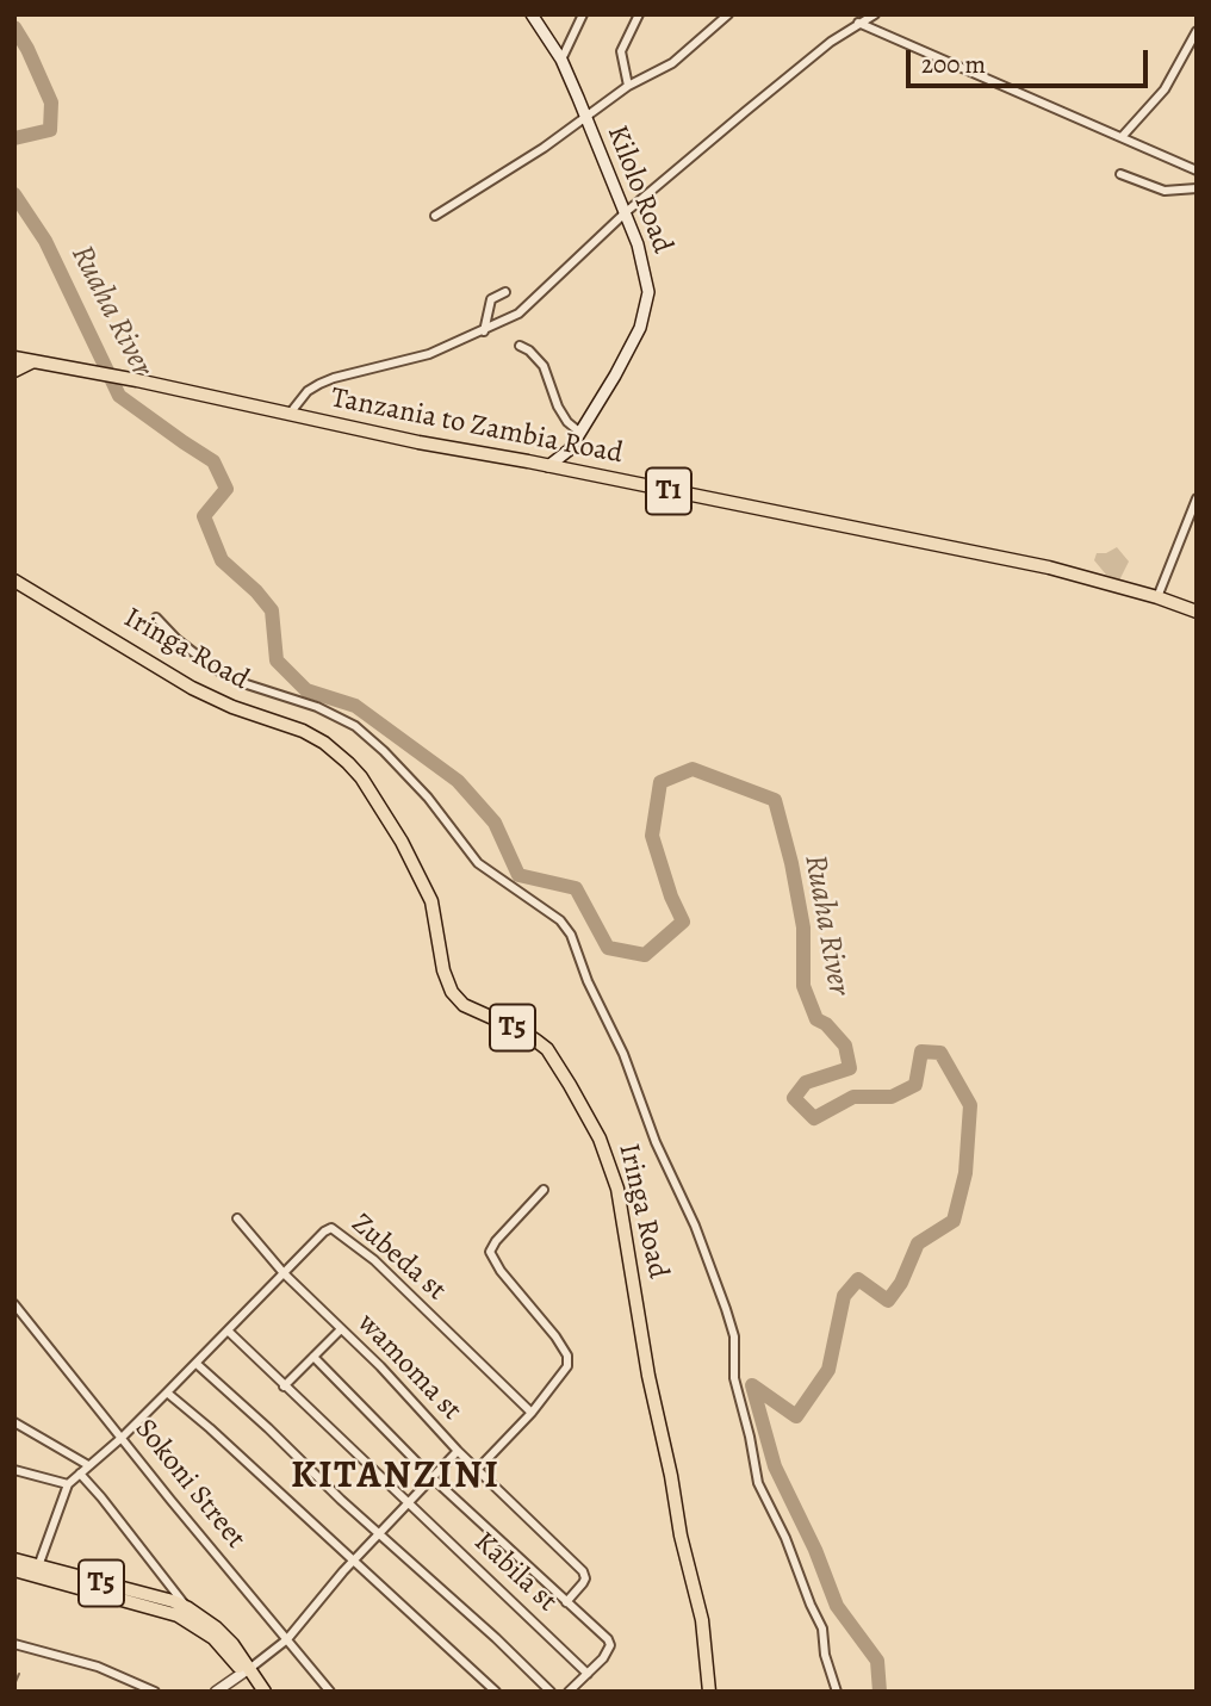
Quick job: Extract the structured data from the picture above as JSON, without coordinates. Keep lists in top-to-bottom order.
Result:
{
  "streets": {
    "highway": [
      "Tanzania to Zambia Road",
      "T1",
      "Iringa Road",
      "T5"
    ],
    "main road": ["Kilolo Road"],
    "street": [
      "Zubeda st",
      "wamoma st",
      "Sokoni Street",
      "Kabila st"
    ]
  },
  "crossings": [
    ["Kilolo Road", "Tanzania to Zambia Road"],
    ["Tanzania to Zambia Road", "T1"],
    ["Zubeda st", "wamoma st"],
    ["Zubeda st", "Sokoni Street"],
    ["Zubeda st", "Kabila st"]
  ],
  "districts": ["KITANZINI"],
  "water": ["Ruaha River"],
  "scale_bar": "200 m"
}
